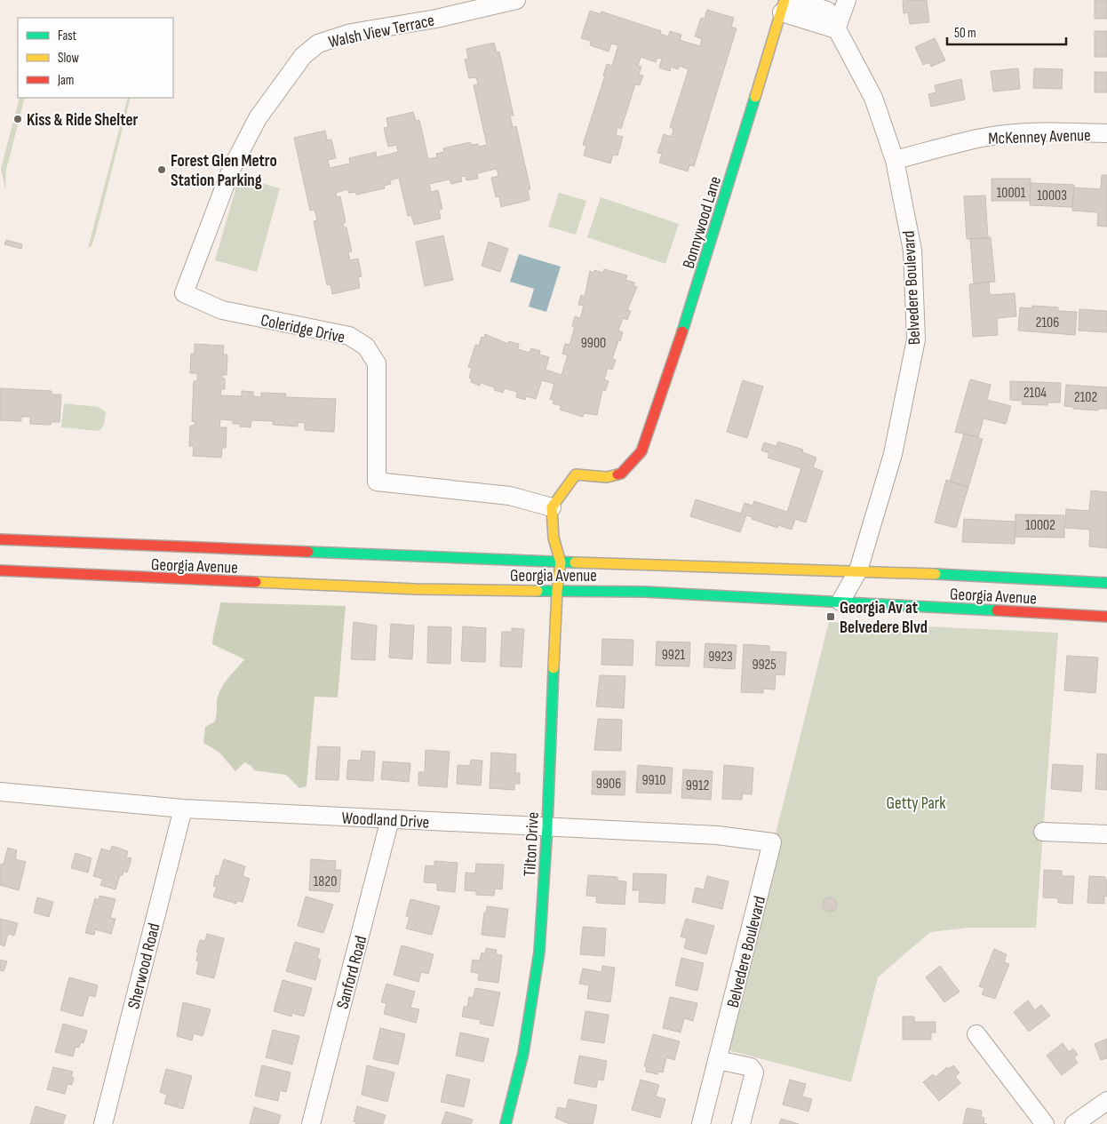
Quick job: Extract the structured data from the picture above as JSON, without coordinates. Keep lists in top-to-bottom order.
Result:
{
  "streets": {
    "main road": ["Bonnywood Lane", "Georgia Avenue", "Tilton Drive"],
    "street": [
      "Walsh View Terrace",
      "McKenney Avenue",
      "Belvedere Boulevard",
      "Coleridge Drive",
      "Woodland Drive",
      "Sherwood Road",
      "Sanford Road"
    ]
  },
  "crossings": [
    ["Walsh View Terrace", "Coleridge Drive"],
    ["McKenney Avenue", "Belvedere Boulevard"],
    ["Bonnywood Lane", "Coleridge Drive"],
    ["Belvedere Boulevard", "Georgia Avenue"],
    ["Belvedere Boulevard", "Woodland Drive"],
    ["Georgia Avenue", "Tilton Drive"],
    ["Woodland Drive", "Tilton Drive"],
    ["Woodland Drive", "Sherwood Road"],
    ["Woodland Drive", "Sanford Road"]
  ],
  "parks": ["Getty Park"],
  "places": {
    "other": ["Kiss & Ride Shelter", "Forest Glen Metro Station Parking"],
    "transit": ["Georgia Av at Belvedere Blvd"]
  },
  "house_numbers": [
    "10001",
    "10003",
    "2106",
    "9900",
    "2104",
    "2102",
    "10002",
    "9921",
    "9923",
    "9925",
    "9910",
    "9906",
    "9912",
    "1820"
  ],
  "legend": ["Fast", "Slow", "Jam"],
  "scale_bar": "50 m"
}
